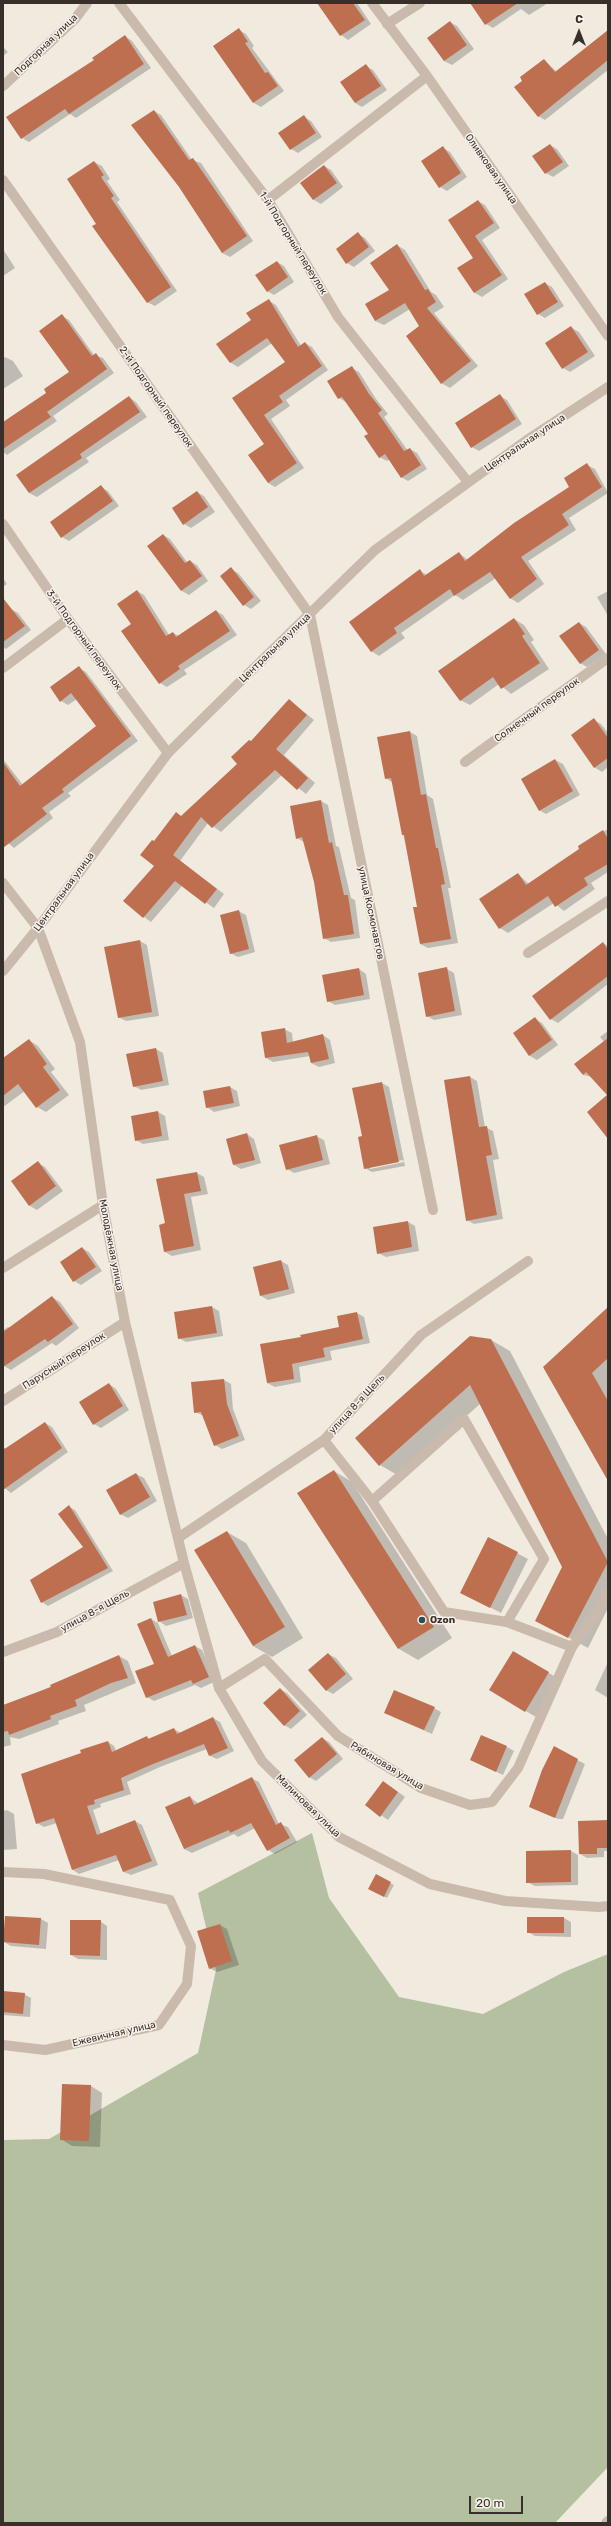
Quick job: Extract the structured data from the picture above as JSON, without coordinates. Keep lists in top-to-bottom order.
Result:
{
  "streets": {
    "street": [
      "Подгорная улица",
      "Оливковая улица",
      "1-й Подгорный переулок",
      "2-й Подгорный переулок",
      "Центральная улица",
      "3-й Подгорный переулок",
      "Солнечный переулок",
      "улица Космонавтов",
      "Молодёжная улица",
      "Парусный переулок",
      "улица 8-я Щель",
      "Рябиновая улица",
      "Малиновая улица",
      "Ежевичная улица"
    ]
  },
  "crossings": [
    ["1-й Подгорный переулок", "Центральная улица"],
    ["2-й Подгорный переулок", "Центральная улица"],
    ["2-й Подгорный переулок", "улица Космонавтов"],
    ["Центральная улица", "3-й Подгорный переулок"],
    ["Центральная улица", "улица Космонавтов"],
    ["Центральная улица", "Молодёжная улица"],
    ["Молодёжная улица", "Парусный переулок"],
    ["Молодёжная улица", "улица 8-я Щель"],
    ["Молодёжная улица", "Малиновая улица"],
    ["улица 8-я Щель", "Малиновая улица"],
    ["Рябиновая улица", "Малиновая улица"]
  ],
  "places": ["Ozon"],
  "scale_bar": "20 m",
  "north": "top"
}
